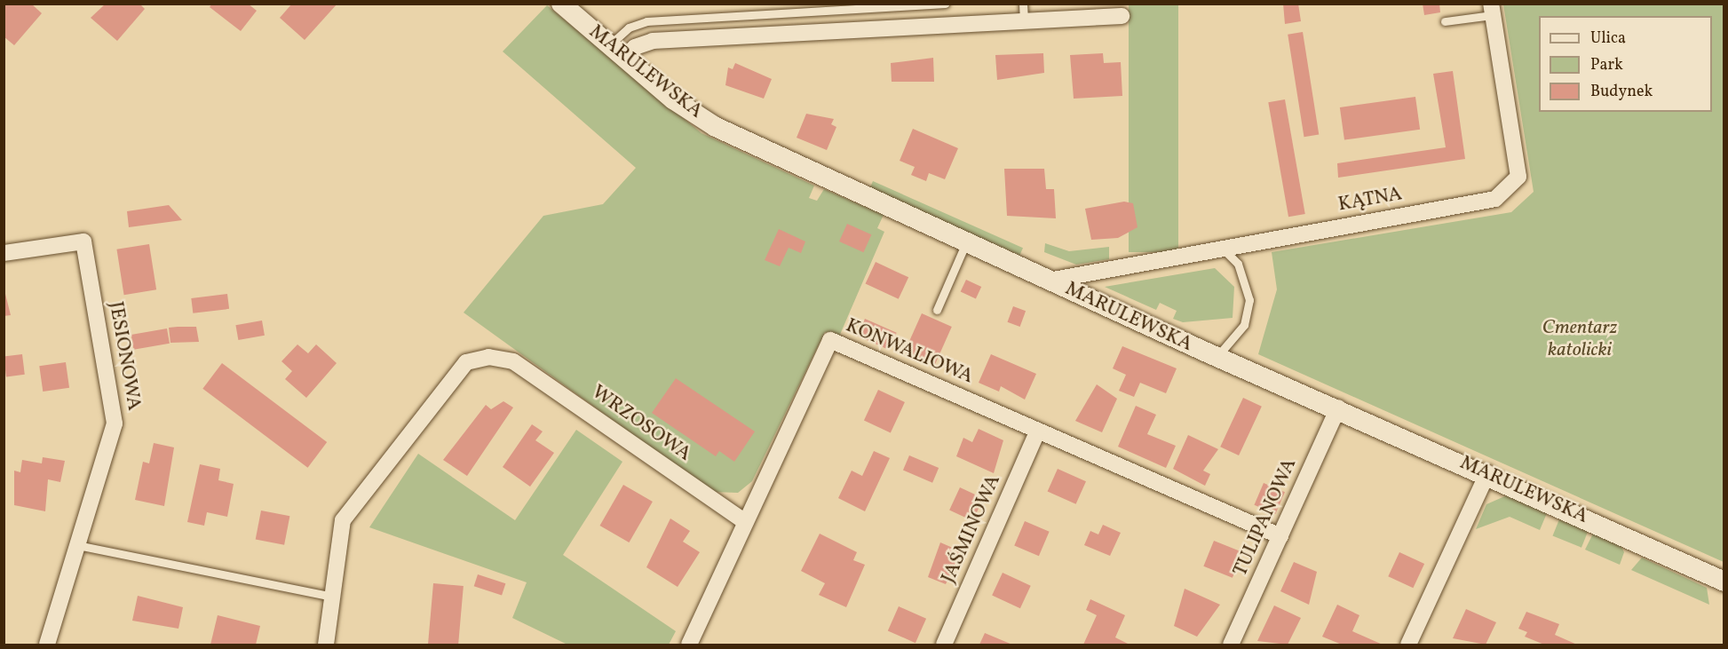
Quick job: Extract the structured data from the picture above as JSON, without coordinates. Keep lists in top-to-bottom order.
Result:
{
  "streets": {
    "street": [
      "MARULEWSKA",
      "KĄTNA",
      "KONWALIOWA",
      "JESIONOWA",
      "WRZOSOWA",
      "TULIPANOWA",
      "JAŚMINOWA"
    ]
  },
  "crossings": [
    ["MARULEWSKA", "KĄTNA"],
    ["MARULEWSKA", "TULIPANOWA"],
    ["KONWALIOWA", "WRZOSOWA"],
    ["KONWALIOWA", "TULIPANOWA"],
    ["KONWALIOWA", "JAŚMINOWA"]
  ],
  "parks": ["Cmentarz katolicki"],
  "legend": ["Ulica", "Park", "Budynek"]
}
